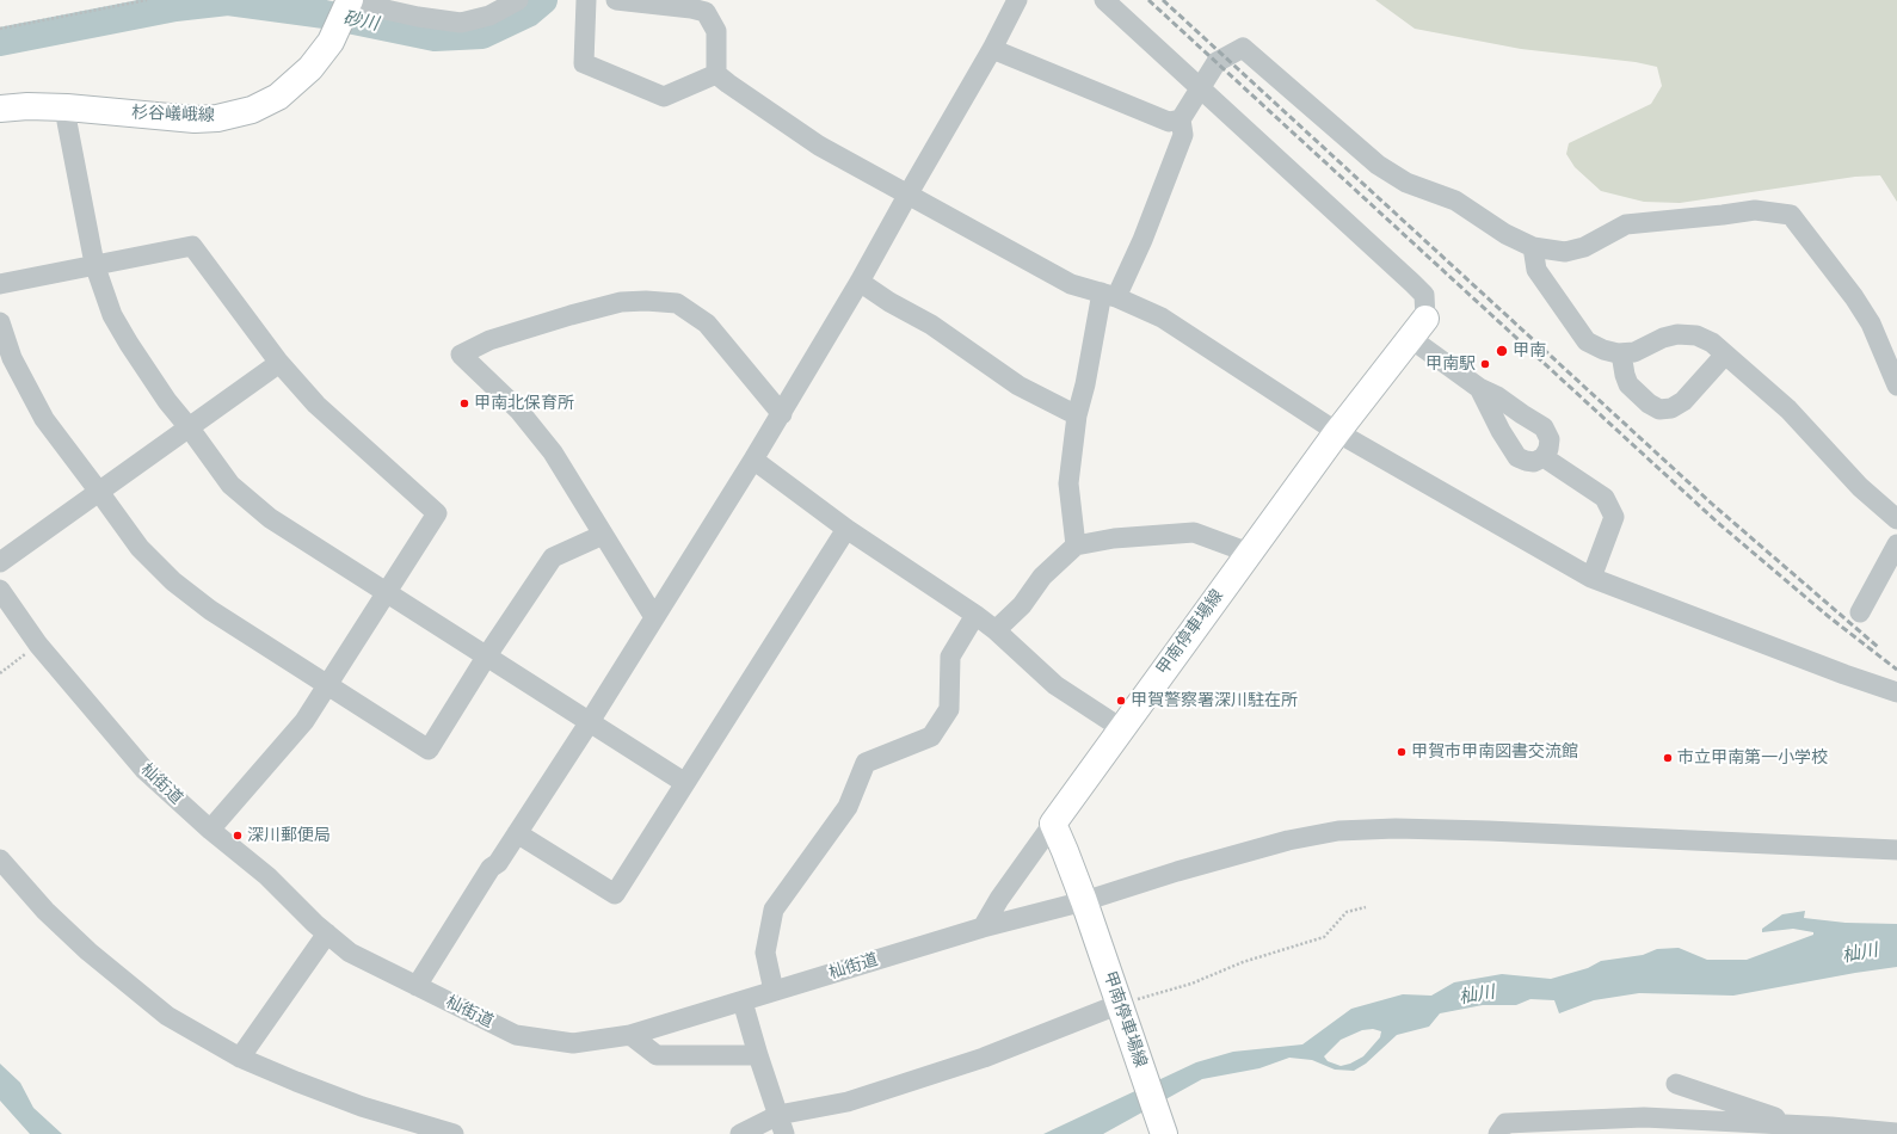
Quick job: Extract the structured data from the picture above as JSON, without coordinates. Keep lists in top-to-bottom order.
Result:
{
  "streets": {
    "main road": ["杉谷嶬峨線", "甲南停車場線"],
    "street": ["杣街道"]
  },
  "crossings": [
    ["甲南停車場線", "杣街道"]
  ],
  "water": ["砂川", "杣川"],
  "places": [
    "甲南",
    "甲南駅",
    "甲南北保育所",
    "甲賀警察署深川駐在所",
    "甲賀市甲南図書交流館",
    "市立甲南第一小学校",
    "深川郵便局"
  ]
}
